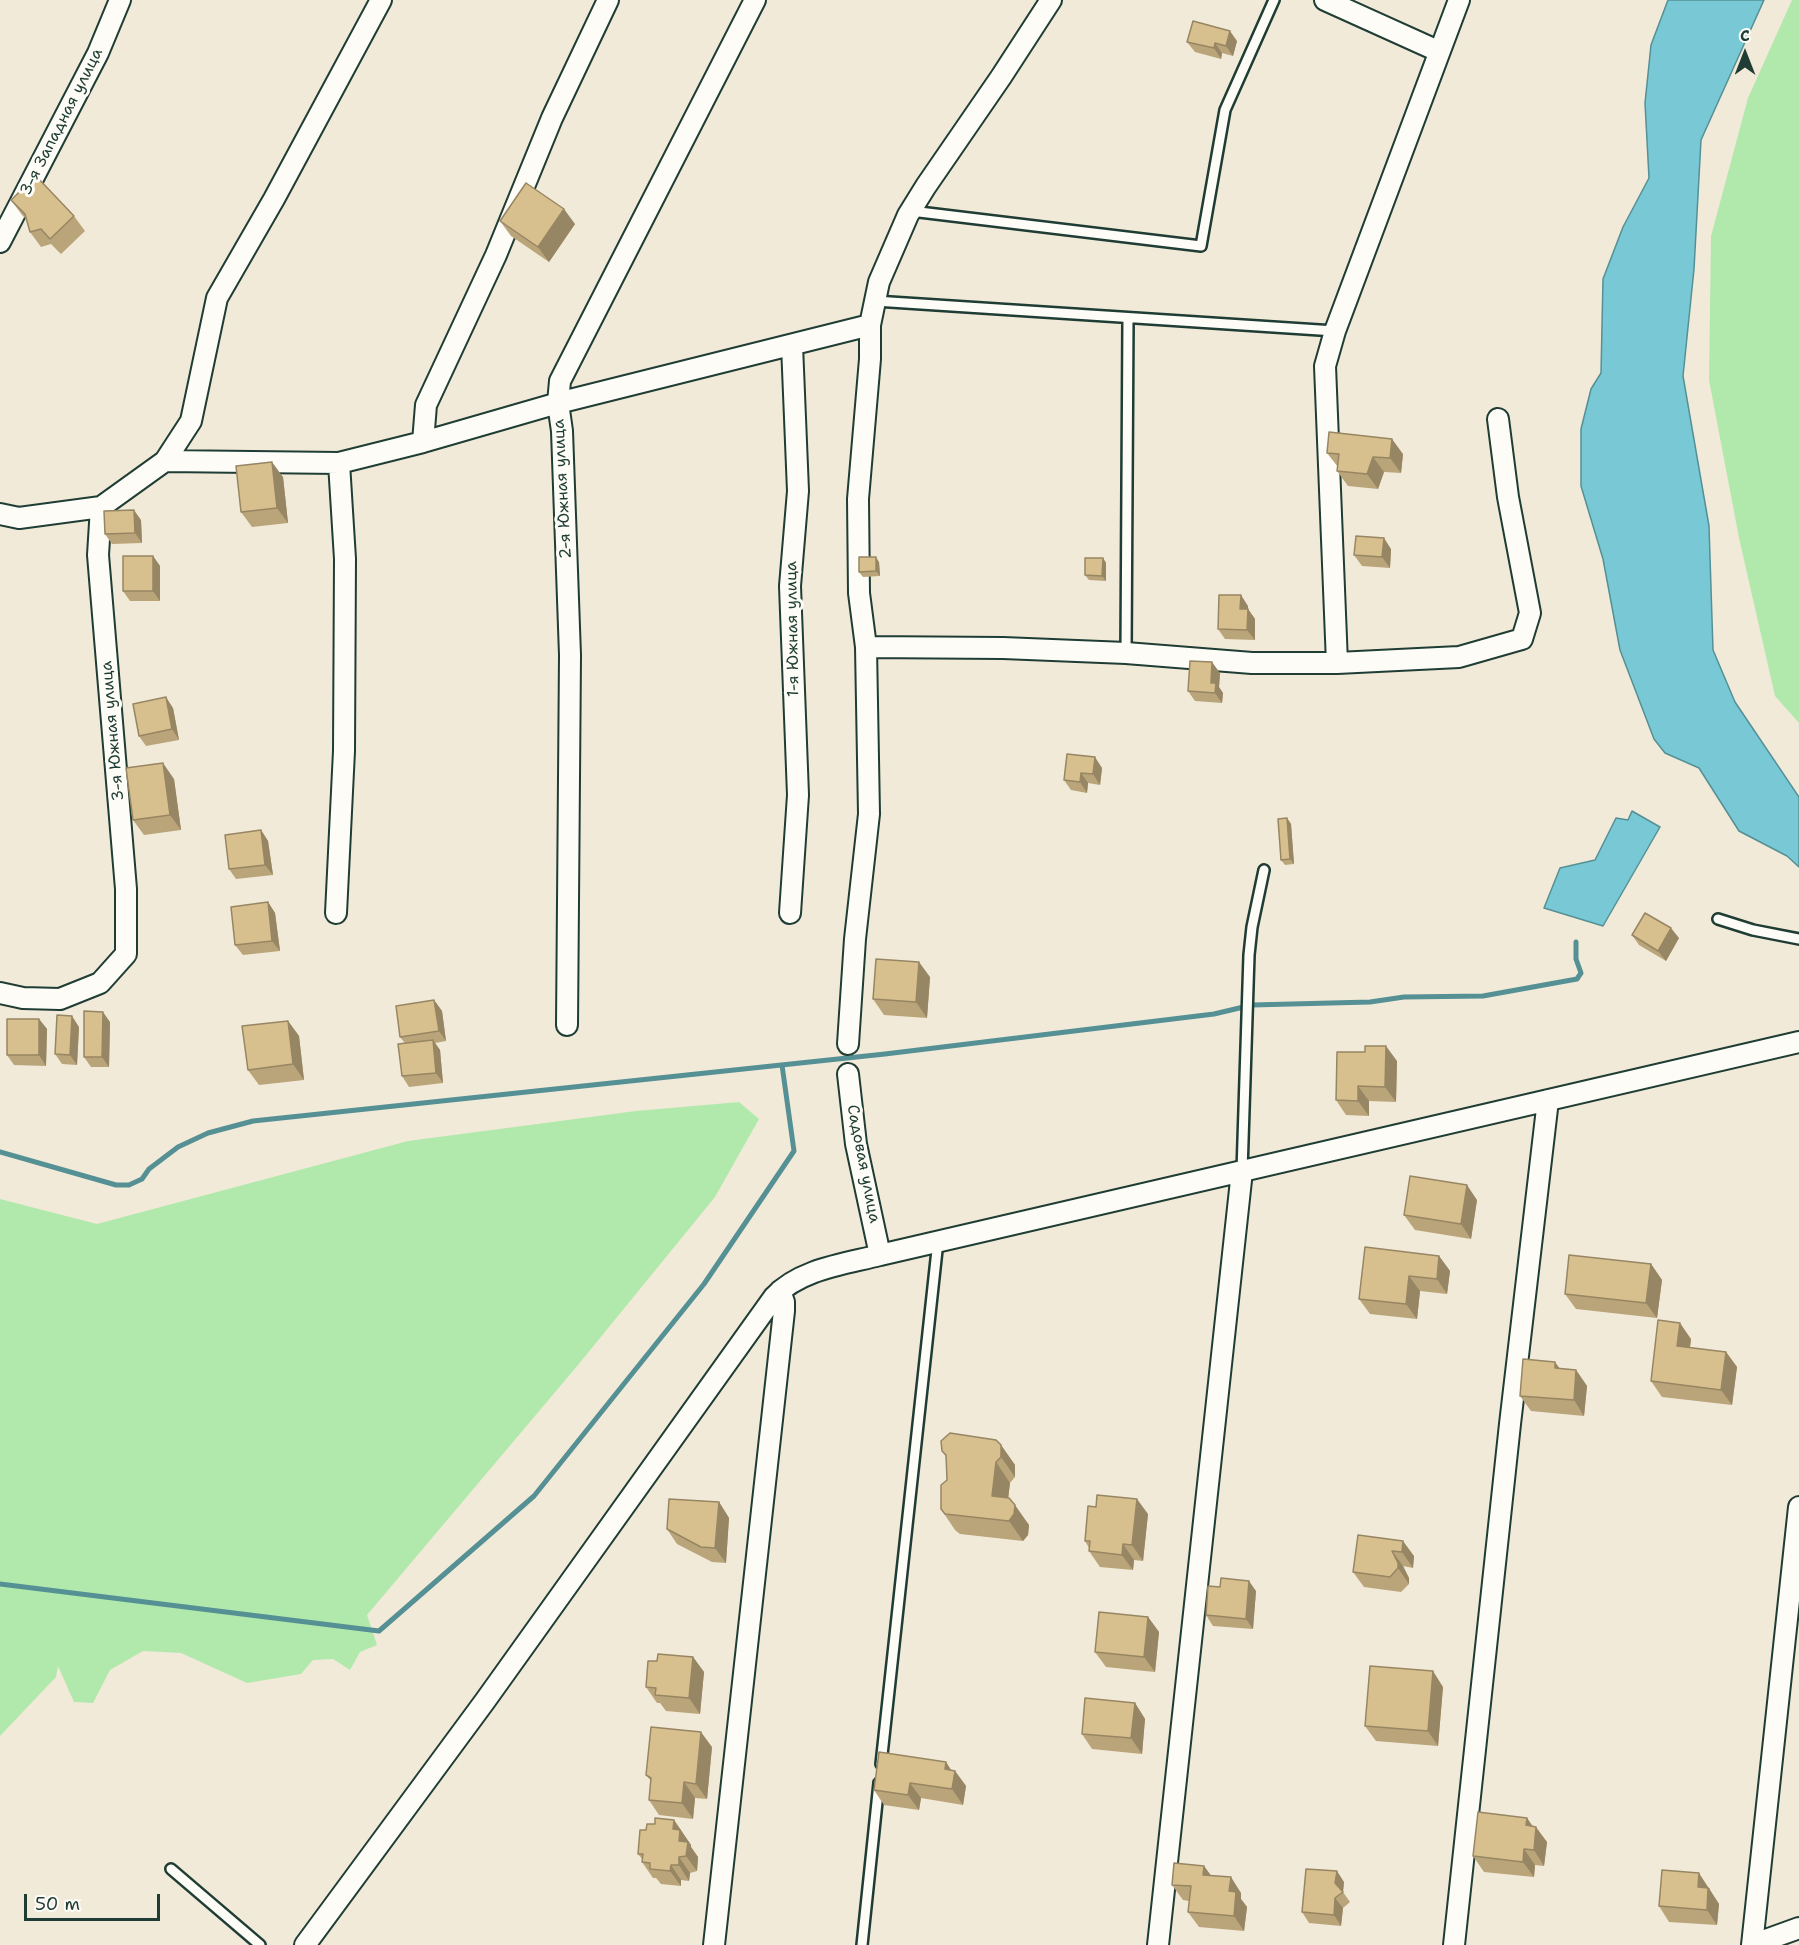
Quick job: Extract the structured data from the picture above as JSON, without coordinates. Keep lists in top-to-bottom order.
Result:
{
  "streets": {
    "street": [
      "3-я Западная улица",
      "2-я Южная улица",
      "1-я Южная улица",
      "3-я Южная улица",
      "Садовая улица"
    ]
  },
  "scale_bar": "50 m",
  "north": "top"
}
